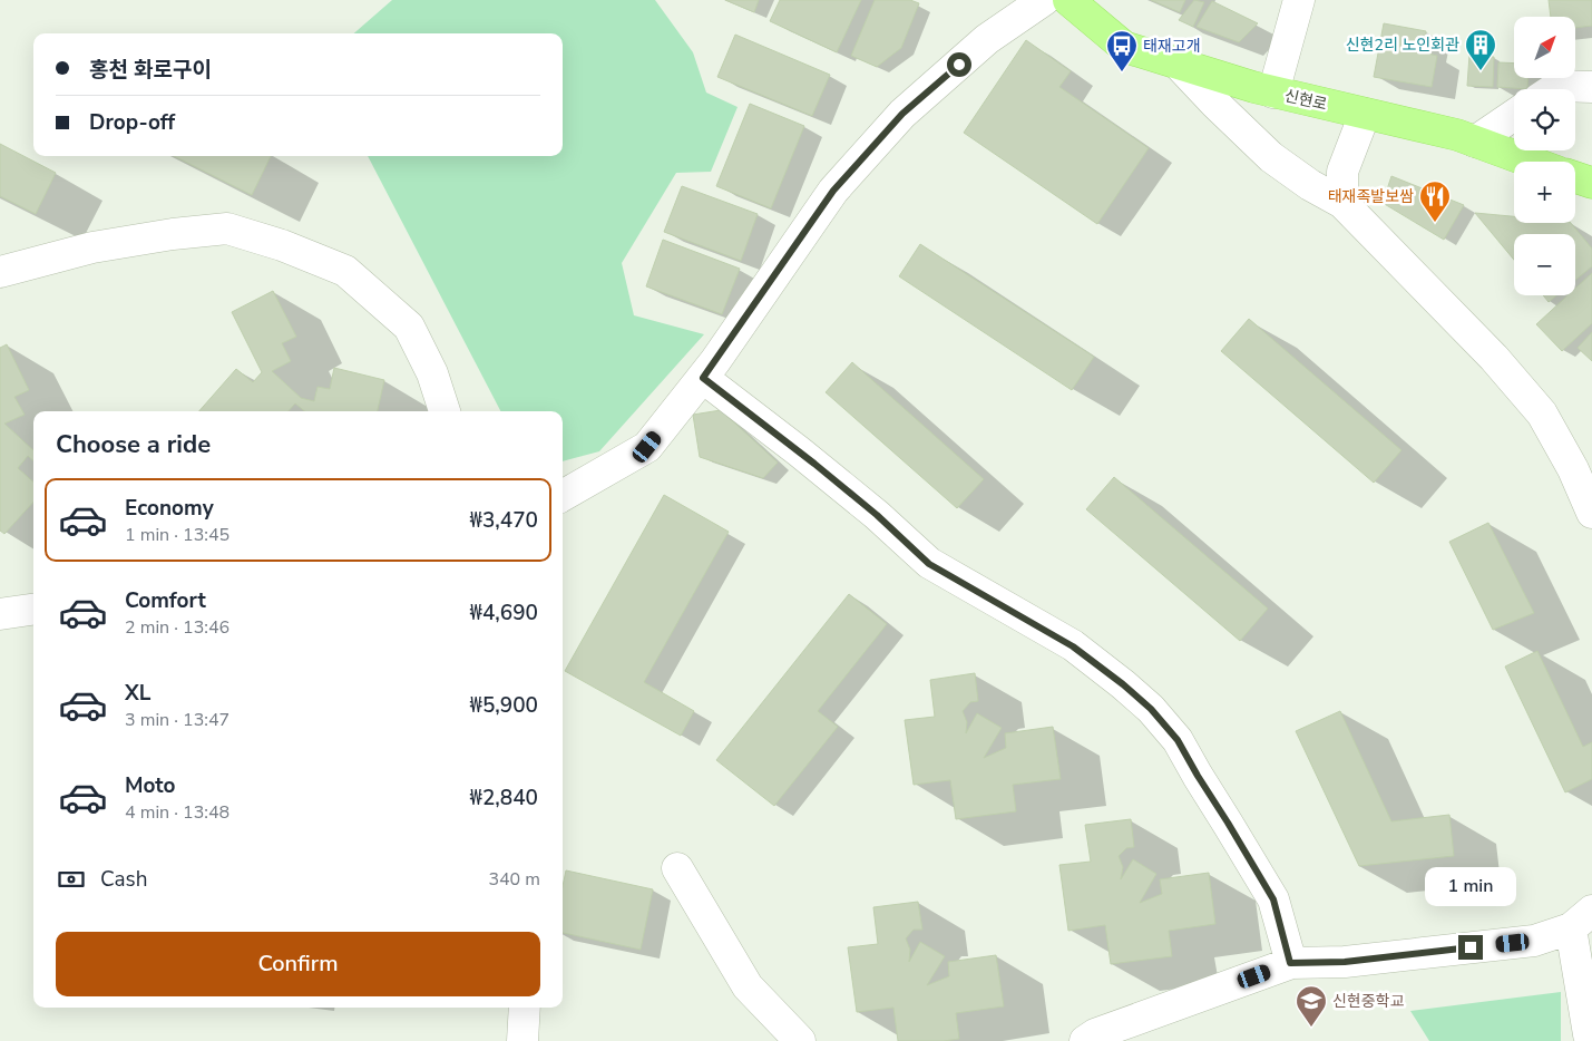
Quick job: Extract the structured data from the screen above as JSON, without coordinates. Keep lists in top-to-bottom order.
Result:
{
  "streets": {
    "main road": ["신현로"]
  },
  "places": {
    "building": ["신현2리 노인회관"],
    "bus stop": ["태재고개"],
    "restaurant": ["태재족발보쌈"],
    "school or university": ["신현중학교"]
  },
  "north": "top right",
  "page": {
    "map_buttons": ["+", "−"],
    "banner": ["홍천 화로구이", "Drop-off"],
    "heading": "Choose a ride",
    "list": [
      {
        "name": "Economy",
        "note": "1 min · 13:45",
        "value": "₩3,470"
      },
      {
        "name": "Comfort",
        "note": "2 min · 13:46",
        "value": "₩4,690"
      },
      {
        "name": "XL",
        "note": "3 min · 13:47",
        "value": "₩5,900"
      },
      {
        "name": "Moto",
        "note": "4 min · 13:48",
        "value": "₩2,840"
      }
    ],
    "pay": ["Cash", "340 m"],
    "bubble": "1 min",
    "buttons": "Confirm"
  }
}
